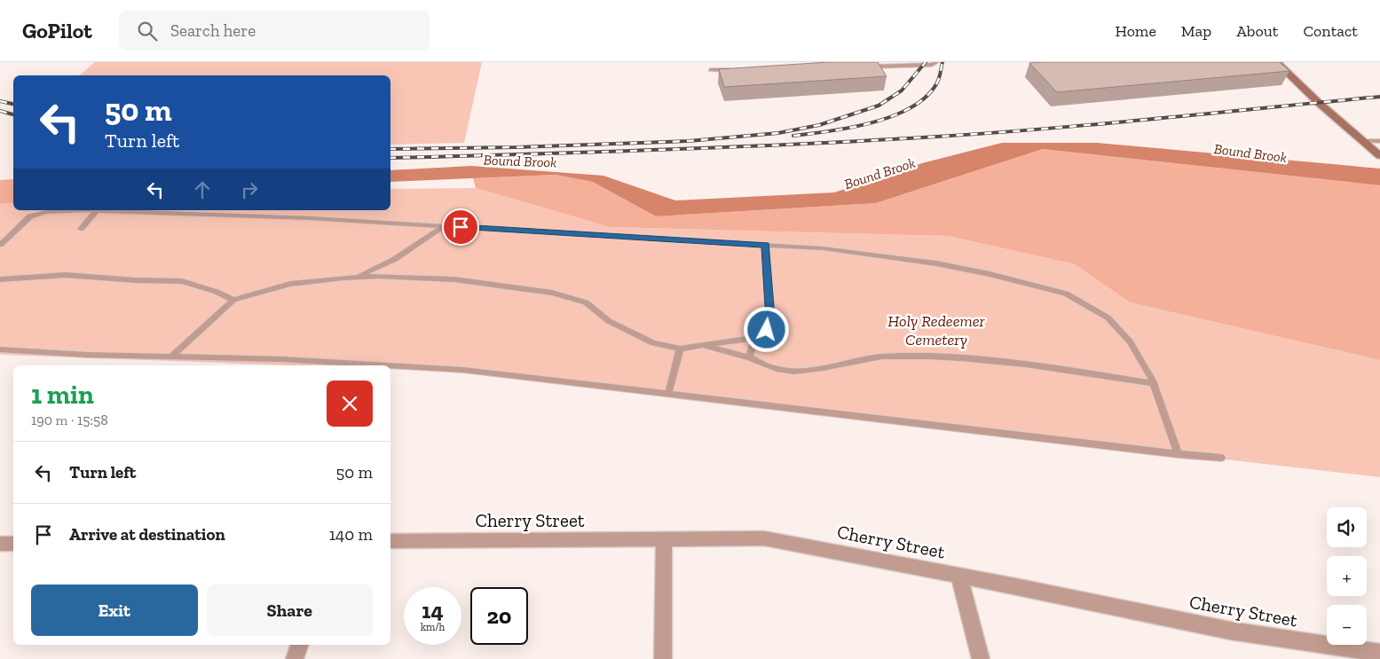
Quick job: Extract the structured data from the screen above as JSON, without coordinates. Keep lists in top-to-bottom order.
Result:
{
  "streets": {
    "street": ["Cherry Street"]
  },
  "water": ["Bound Brook"],
  "parks": ["Holy Redeemer Cemetery"],
  "page": {
    "header": "GoPilot",
    "search": "Search here",
    "nav": [
      "Home",
      "Map",
      "About",
      "Contact"
    ],
    "turn": ["50 m", "Turn left"],
    "heading": ["1 min", "190 m · 15:58"],
    "list": [
      {
        "name": "Turn left",
        "value": "50 m"
      },
      {
        "name": "Arrive at destination",
        "value": "140 m"
      }
    ],
    "map_buttons": ["+", "−"],
    "buttons": ["Exit", "Share"],
    "speed": "14 km/h",
    "limit": "20"
  }
}
